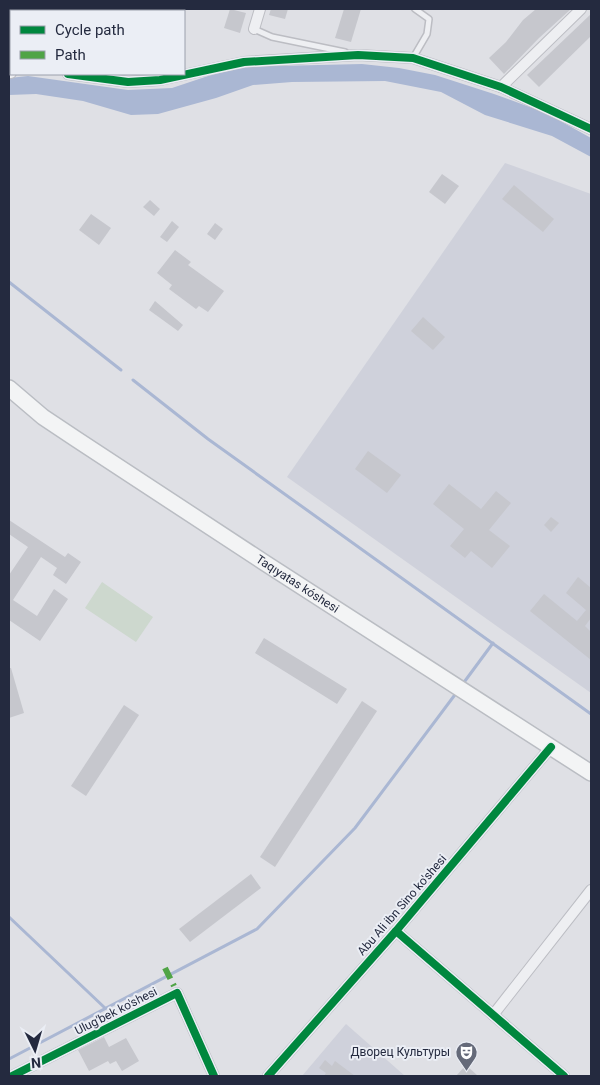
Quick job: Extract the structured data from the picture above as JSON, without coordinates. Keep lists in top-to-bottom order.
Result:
{
  "streets": {
    "main road": ["Taqıyatas kóshesi"],
    "street": ["Abu Ali ibn Sino ko'shesi", "Ulug'bek ko'shesi"]
  },
  "crossings": [
    ["Taqıyatas kóshesi", "Abu Ali ibn Sino ko'shesi"]
  ],
  "places": {
    "theatre": ["Дворец Культуры"]
  },
  "legend": ["Cycle path", "Path"],
  "north": "bottom"
}
